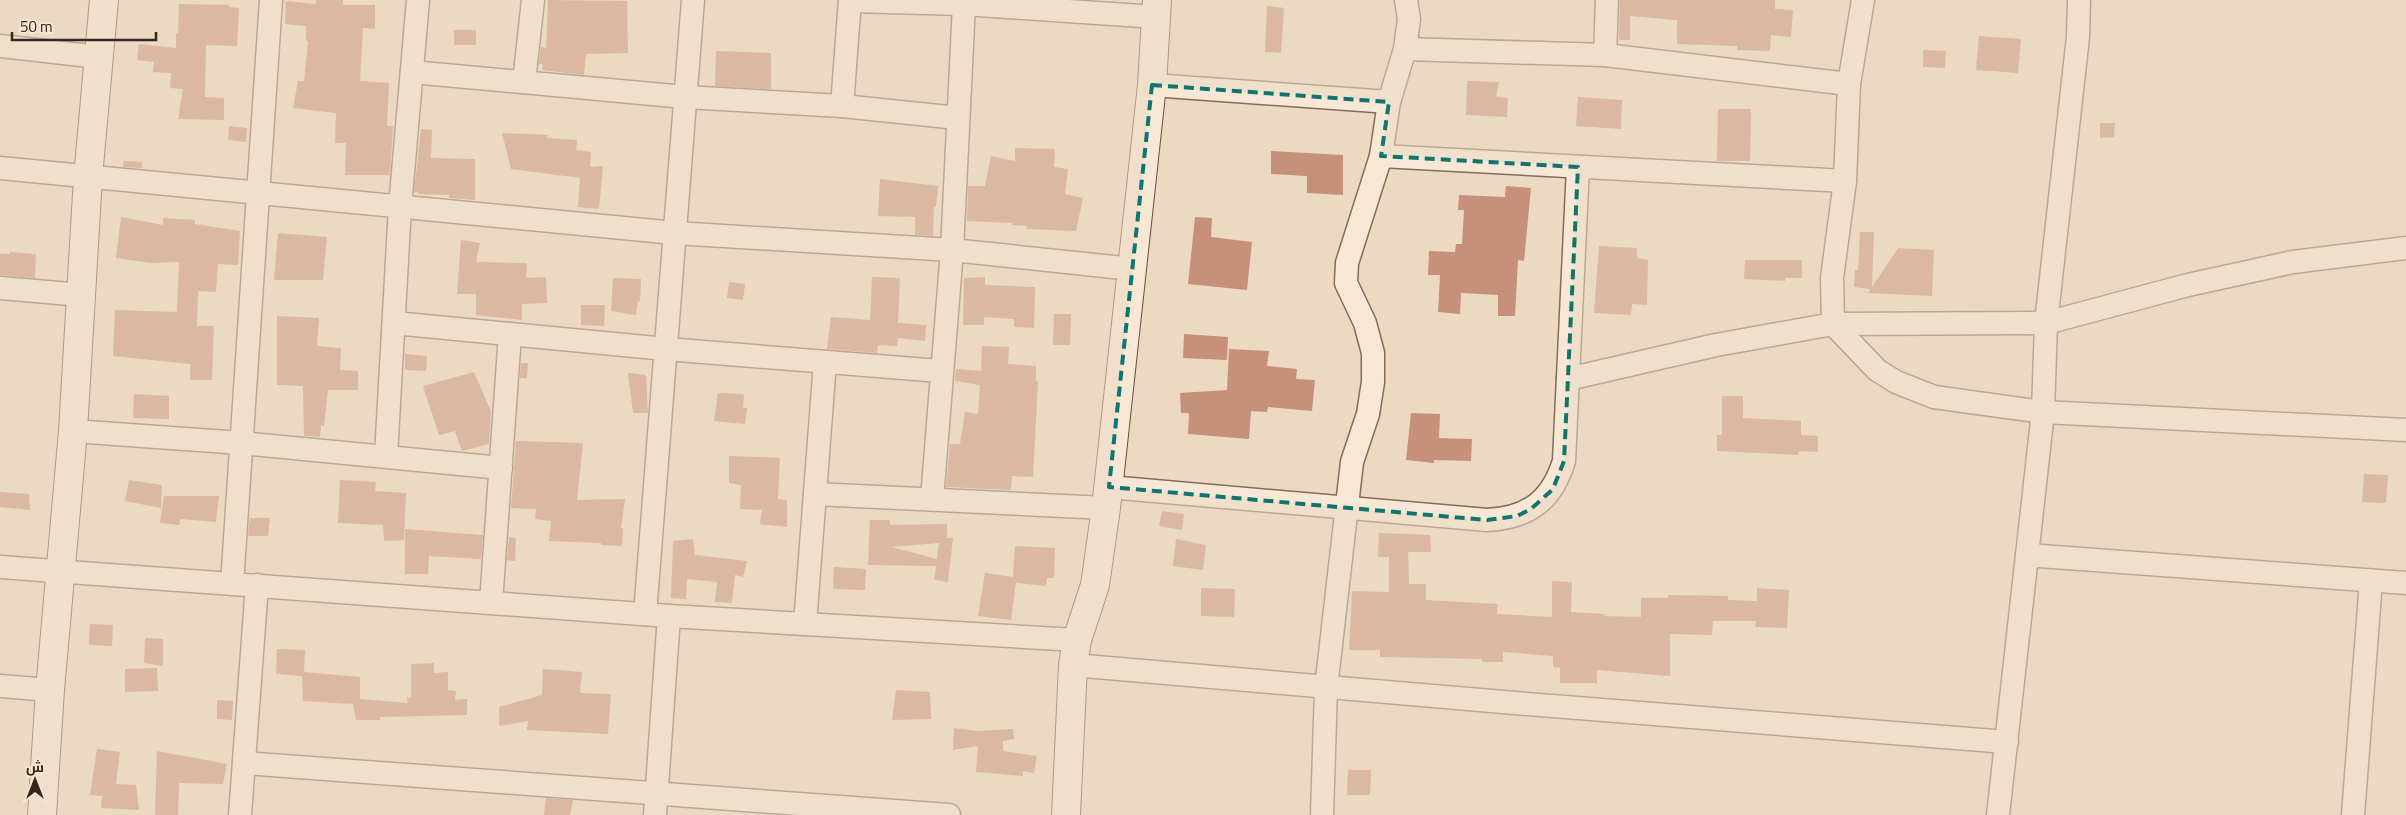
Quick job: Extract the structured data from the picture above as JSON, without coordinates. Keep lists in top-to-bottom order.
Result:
{
  "scale_bar": "50 m",
  "north": "top"
}
